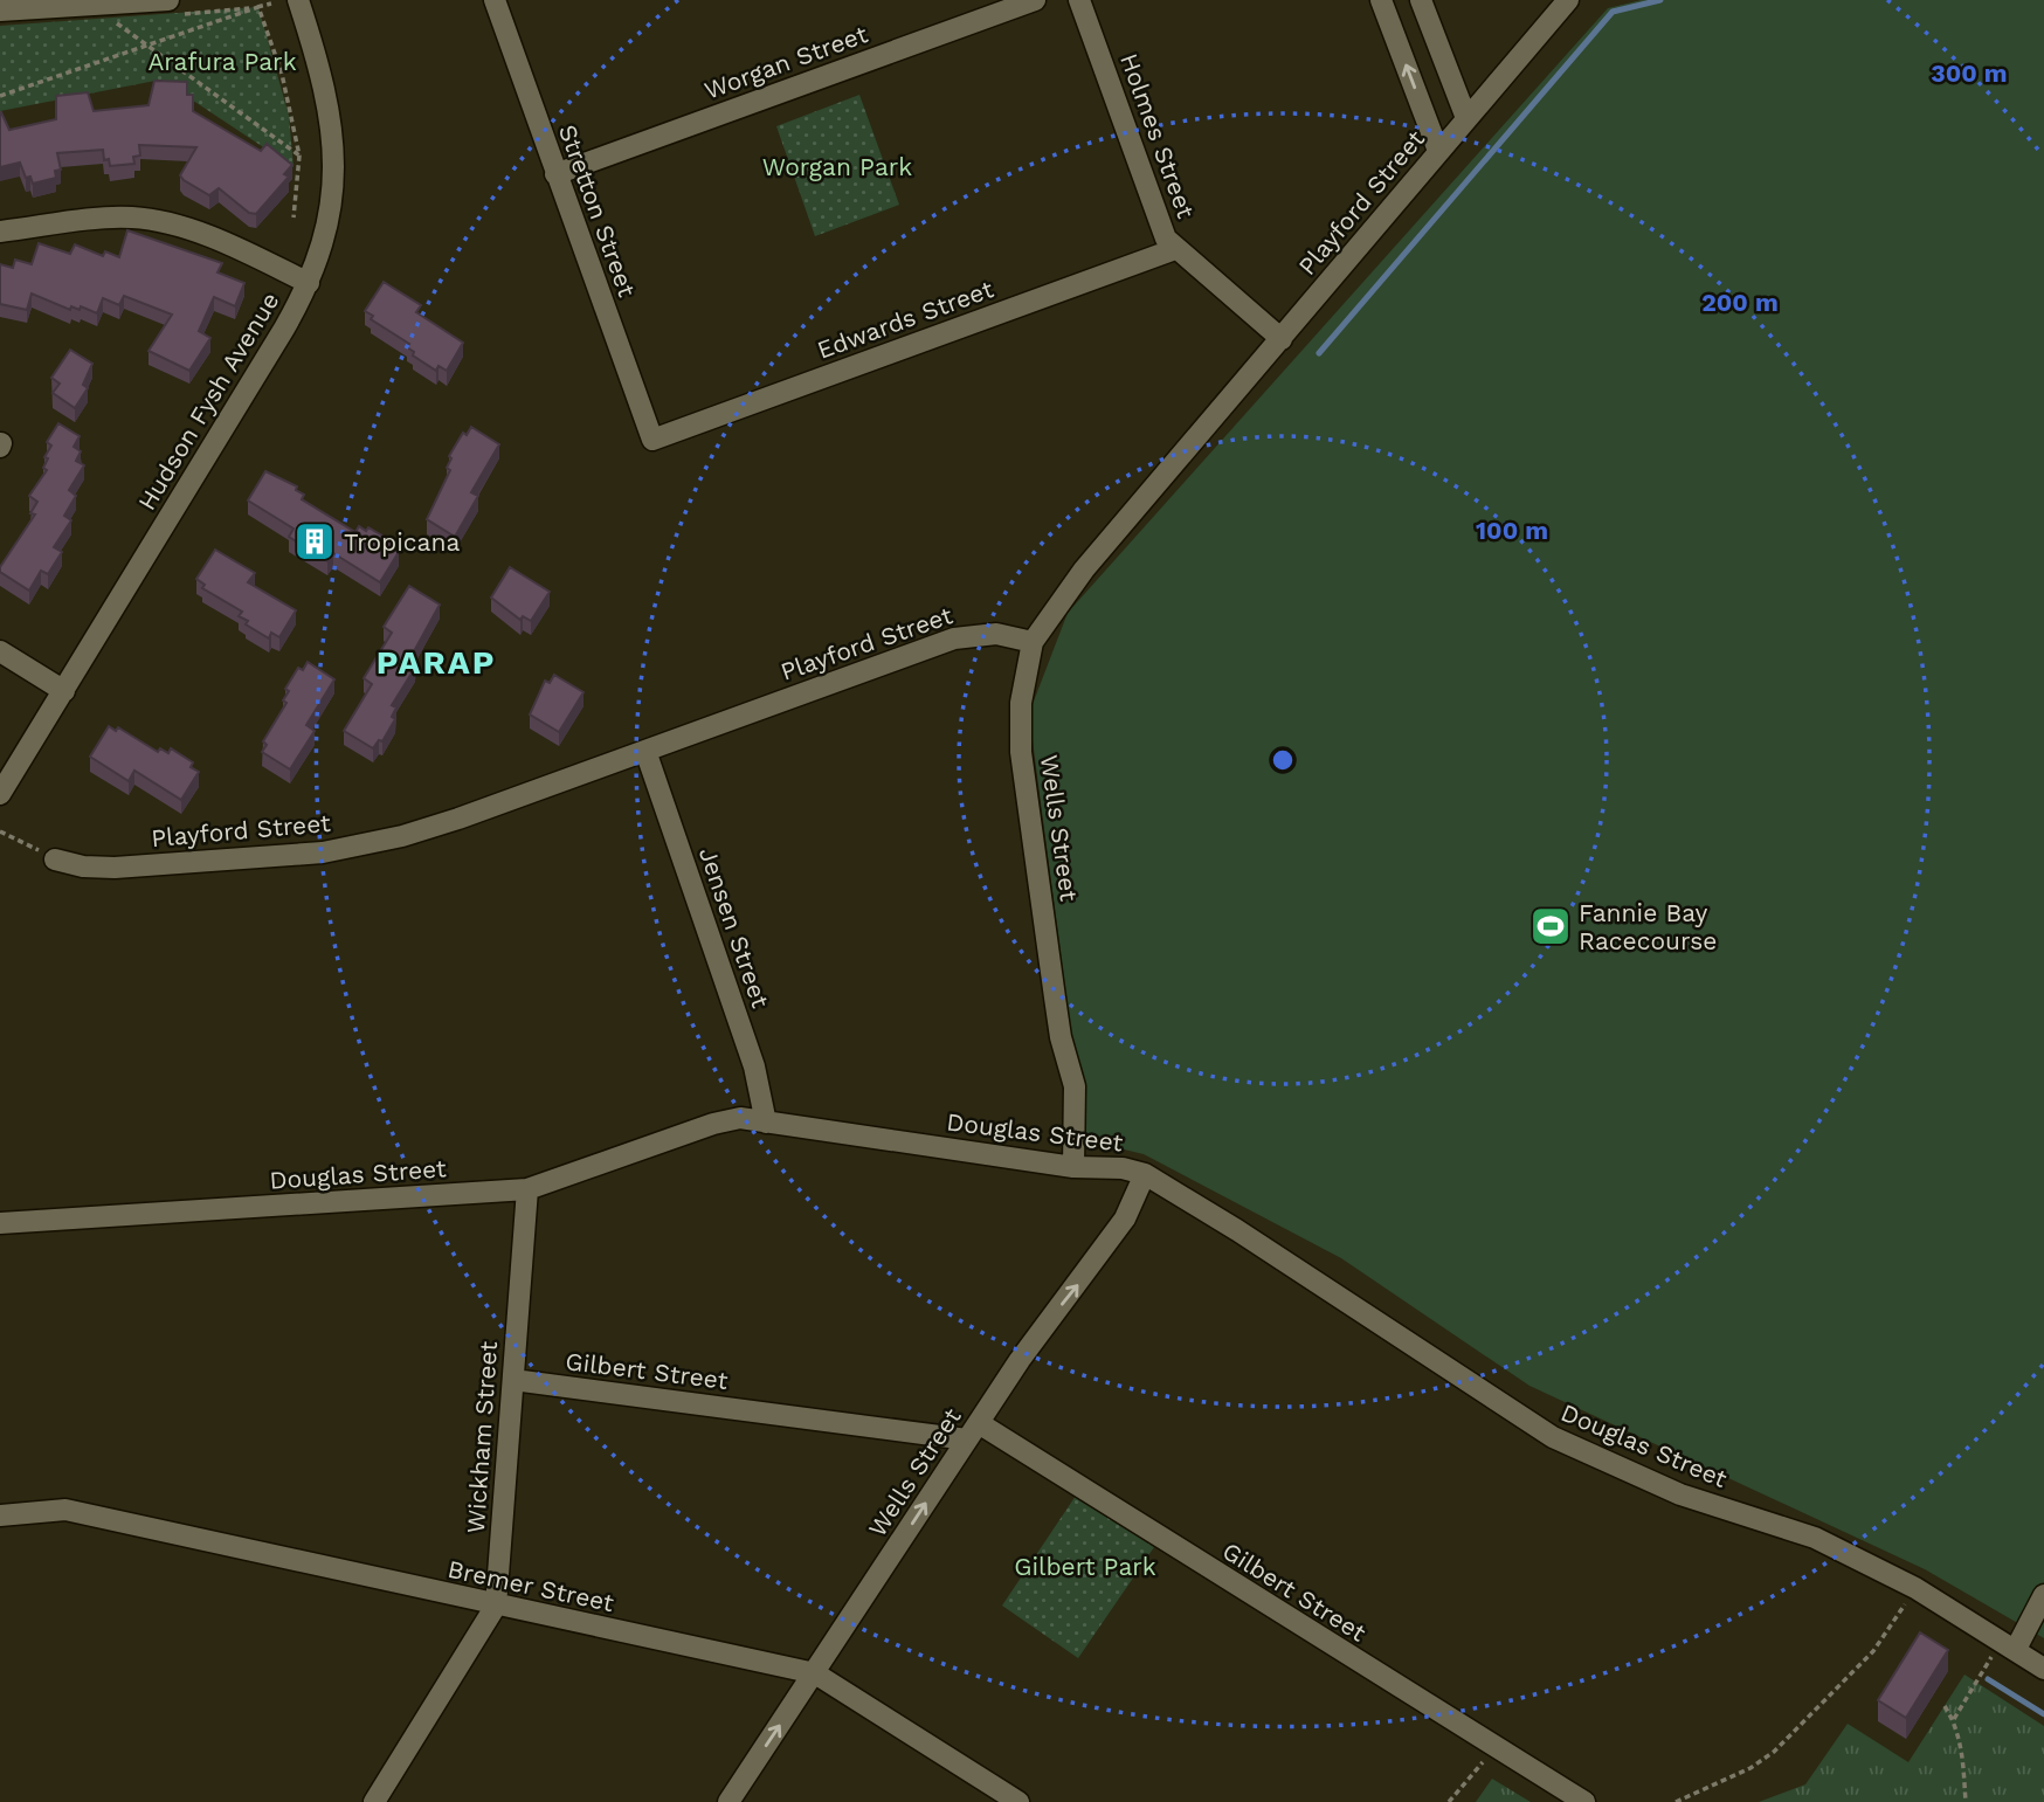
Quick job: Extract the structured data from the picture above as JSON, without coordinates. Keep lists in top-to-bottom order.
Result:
{
  "streets": {
    "street": [
      "Worgan Street",
      "Holmes Street",
      "Playford Street",
      "Stretton Street",
      "Edwards Street",
      "Hudson Fysh Avenue",
      "Wells Street",
      "Jensen Street",
      "Douglas Street",
      "Gilbert Street",
      "Wickham Street",
      "Bremer Street"
    ]
  },
  "crossings": [
    ["Worgan Street", "Stretton Street"],
    ["Holmes Street", "Playford Street"],
    ["Holmes Street", "Edwards Street"],
    ["Playford Street", "Wells Street"],
    ["Playford Street", "Jensen Street"],
    ["Stretton Street", "Edwards Street"],
    ["Wells Street", "Douglas Street"],
    ["Wells Street", "Gilbert Street"],
    ["Wells Street", "Bremer Street"],
    ["Jensen Street", "Douglas Street"],
    ["Douglas Street", "Wickham Street"],
    ["Gilbert Street", "Wickham Street"],
    ["Wickham Street", "Bremer Street"]
  ],
  "one_way": ["Wells Street"],
  "districts": ["PARAP"],
  "parks": ["Arafura Park", "Worgan Park", "Gilbert Park"],
  "places": {
    "building": ["Tropicana"],
    "sports": ["Fannie Bay Racecourse"]
  },
  "rings": ["300 m", "200 m", "100 m"]
}
